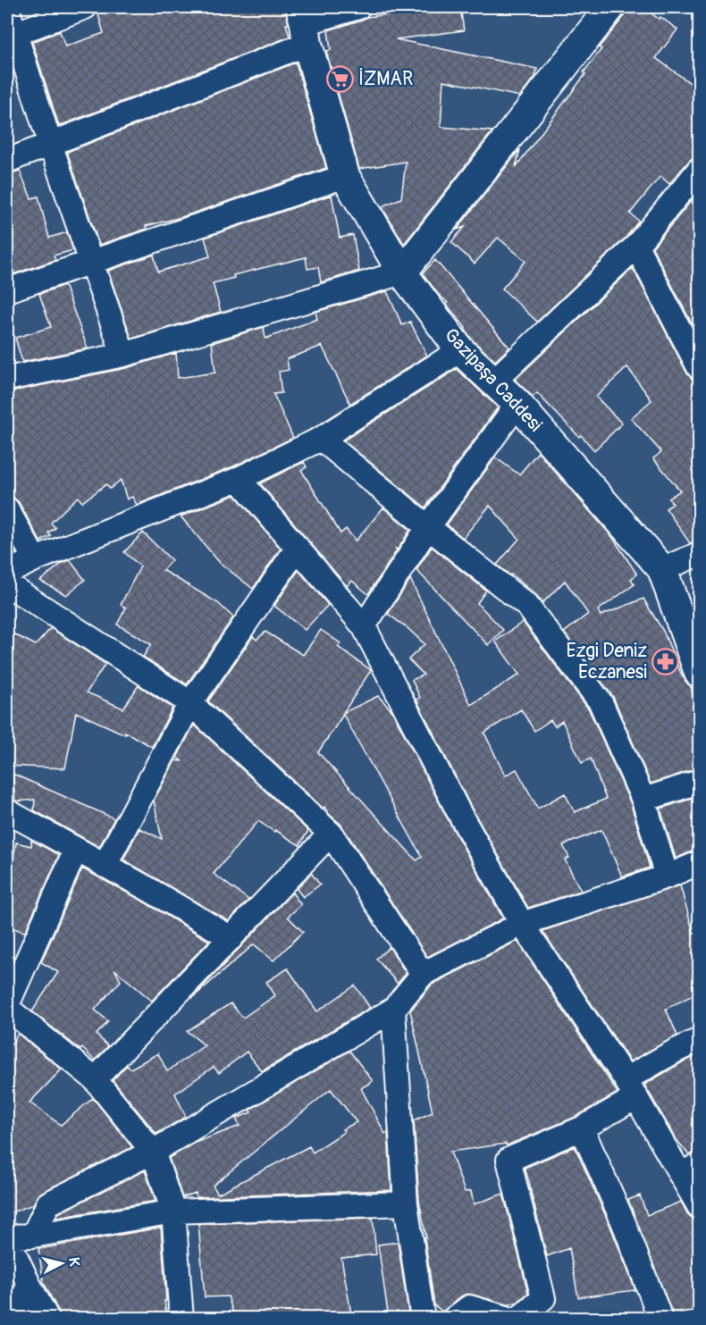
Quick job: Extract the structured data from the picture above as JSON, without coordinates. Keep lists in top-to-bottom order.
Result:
{
  "streets": {
    "street": ["Gazipaşa Caddesi"]
  },
  "places": {
    "supermarket": ["İZMAR"],
    "pharmacy": ["Ezgi Deniz Eczanesi"]
  },
  "north": "right"
}
